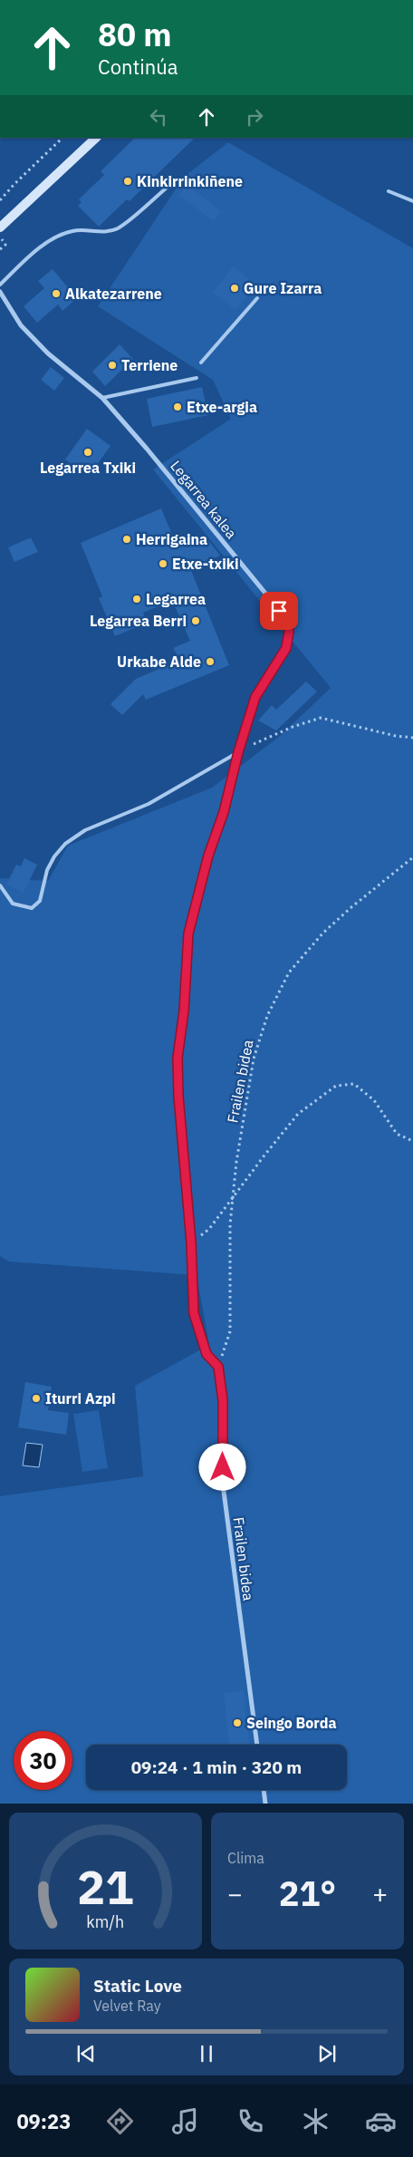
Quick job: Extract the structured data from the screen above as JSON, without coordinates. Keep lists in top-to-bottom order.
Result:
{
  "streets": {
    "street": ["Legarrea kalea", "Frailen bidea"]
  },
  "crossings": [
    ["Legarrea kalea", "Frailen bidea"]
  ],
  "places": [
    "Kinkirrinkiñene",
    "Gure Izarra",
    "Alkatezarrene",
    "Terriene",
    "Etxe-argia",
    "Legarrea Txiki",
    "Herrigaina",
    "Etxe-txiki",
    "Legarrea",
    "Legarrea Berri",
    "Urkabe Alde",
    "Iturri Azpi",
    "Seingo Borda"
  ],
  "page": {
    "turn": ["80 m", "Continúa"],
    "limit": "30",
    "trip": "09:24 · 1 min · 320 m",
    "tile": "Clima",
    "heat": ["−", "21°", "+"],
    "song": ["Static Love", "Velvet Ray"],
    "tabs": "09:23",
    "gauge": ["21", "km/h"]
  }
}
